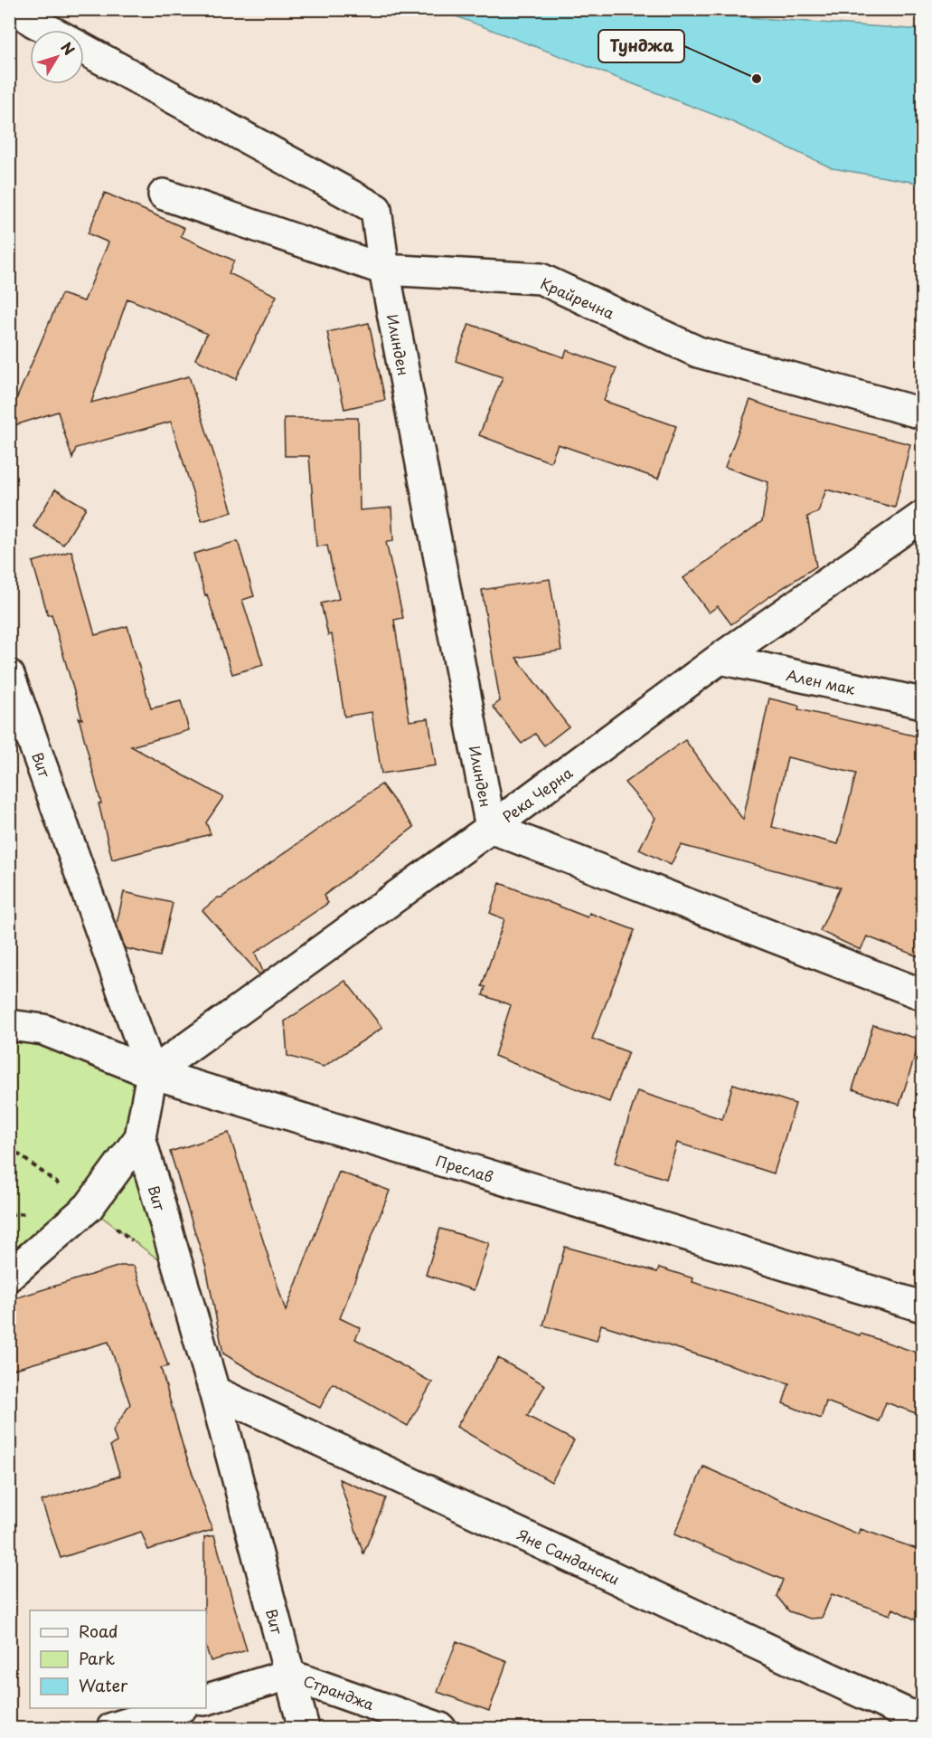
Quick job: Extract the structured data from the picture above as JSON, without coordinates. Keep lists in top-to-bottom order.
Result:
{
  "streets": {
    "street": [
      "Крайречна",
      "Илинден",
      "Ален мак",
      "Вит",
      "Река Черна",
      "Преслав",
      "Яне Сандански",
      "Странджа"
    ]
  },
  "crossings": [
    ["Крайречна", "Илинден"],
    ["Илинден", "Река Черна"],
    ["Ален мак", "Река Черна"],
    ["Вит", "Река Черна"],
    ["Вит", "Преслав"],
    ["Вит", "Яне Сандански"],
    ["Вит", "Странджа"],
    ["Река Черна", "Преслав"]
  ],
  "places": ["Тунджа"],
  "legend": ["Road", "Park", "Water"],
  "north": "top right"
}
